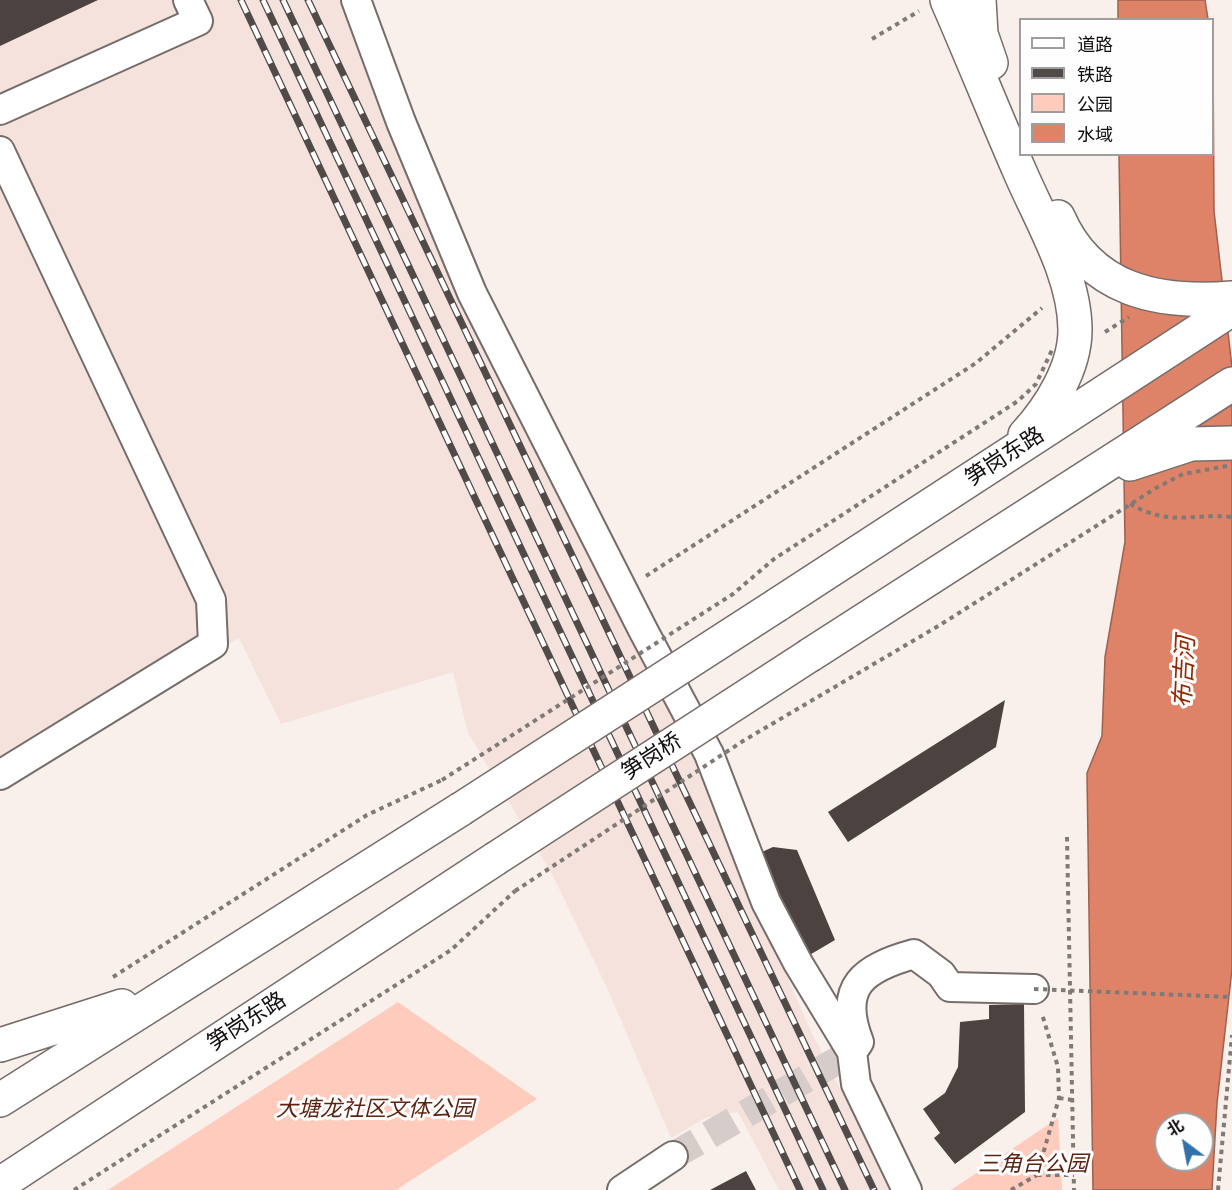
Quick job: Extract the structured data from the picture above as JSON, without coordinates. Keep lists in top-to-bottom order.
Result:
{
  "streets": {
    "main road": ["笋岗东路", "笋岗桥"]
  },
  "crossings": [
    ["笋岗东路", "笋岗桥"]
  ],
  "water": ["布吉河"],
  "parks": ["大塘龙社区文体公园", "三角台公园"],
  "legend": [
    "道路",
    "铁路",
    "公园",
    "水域"
  ],
  "north": "top left"
}
